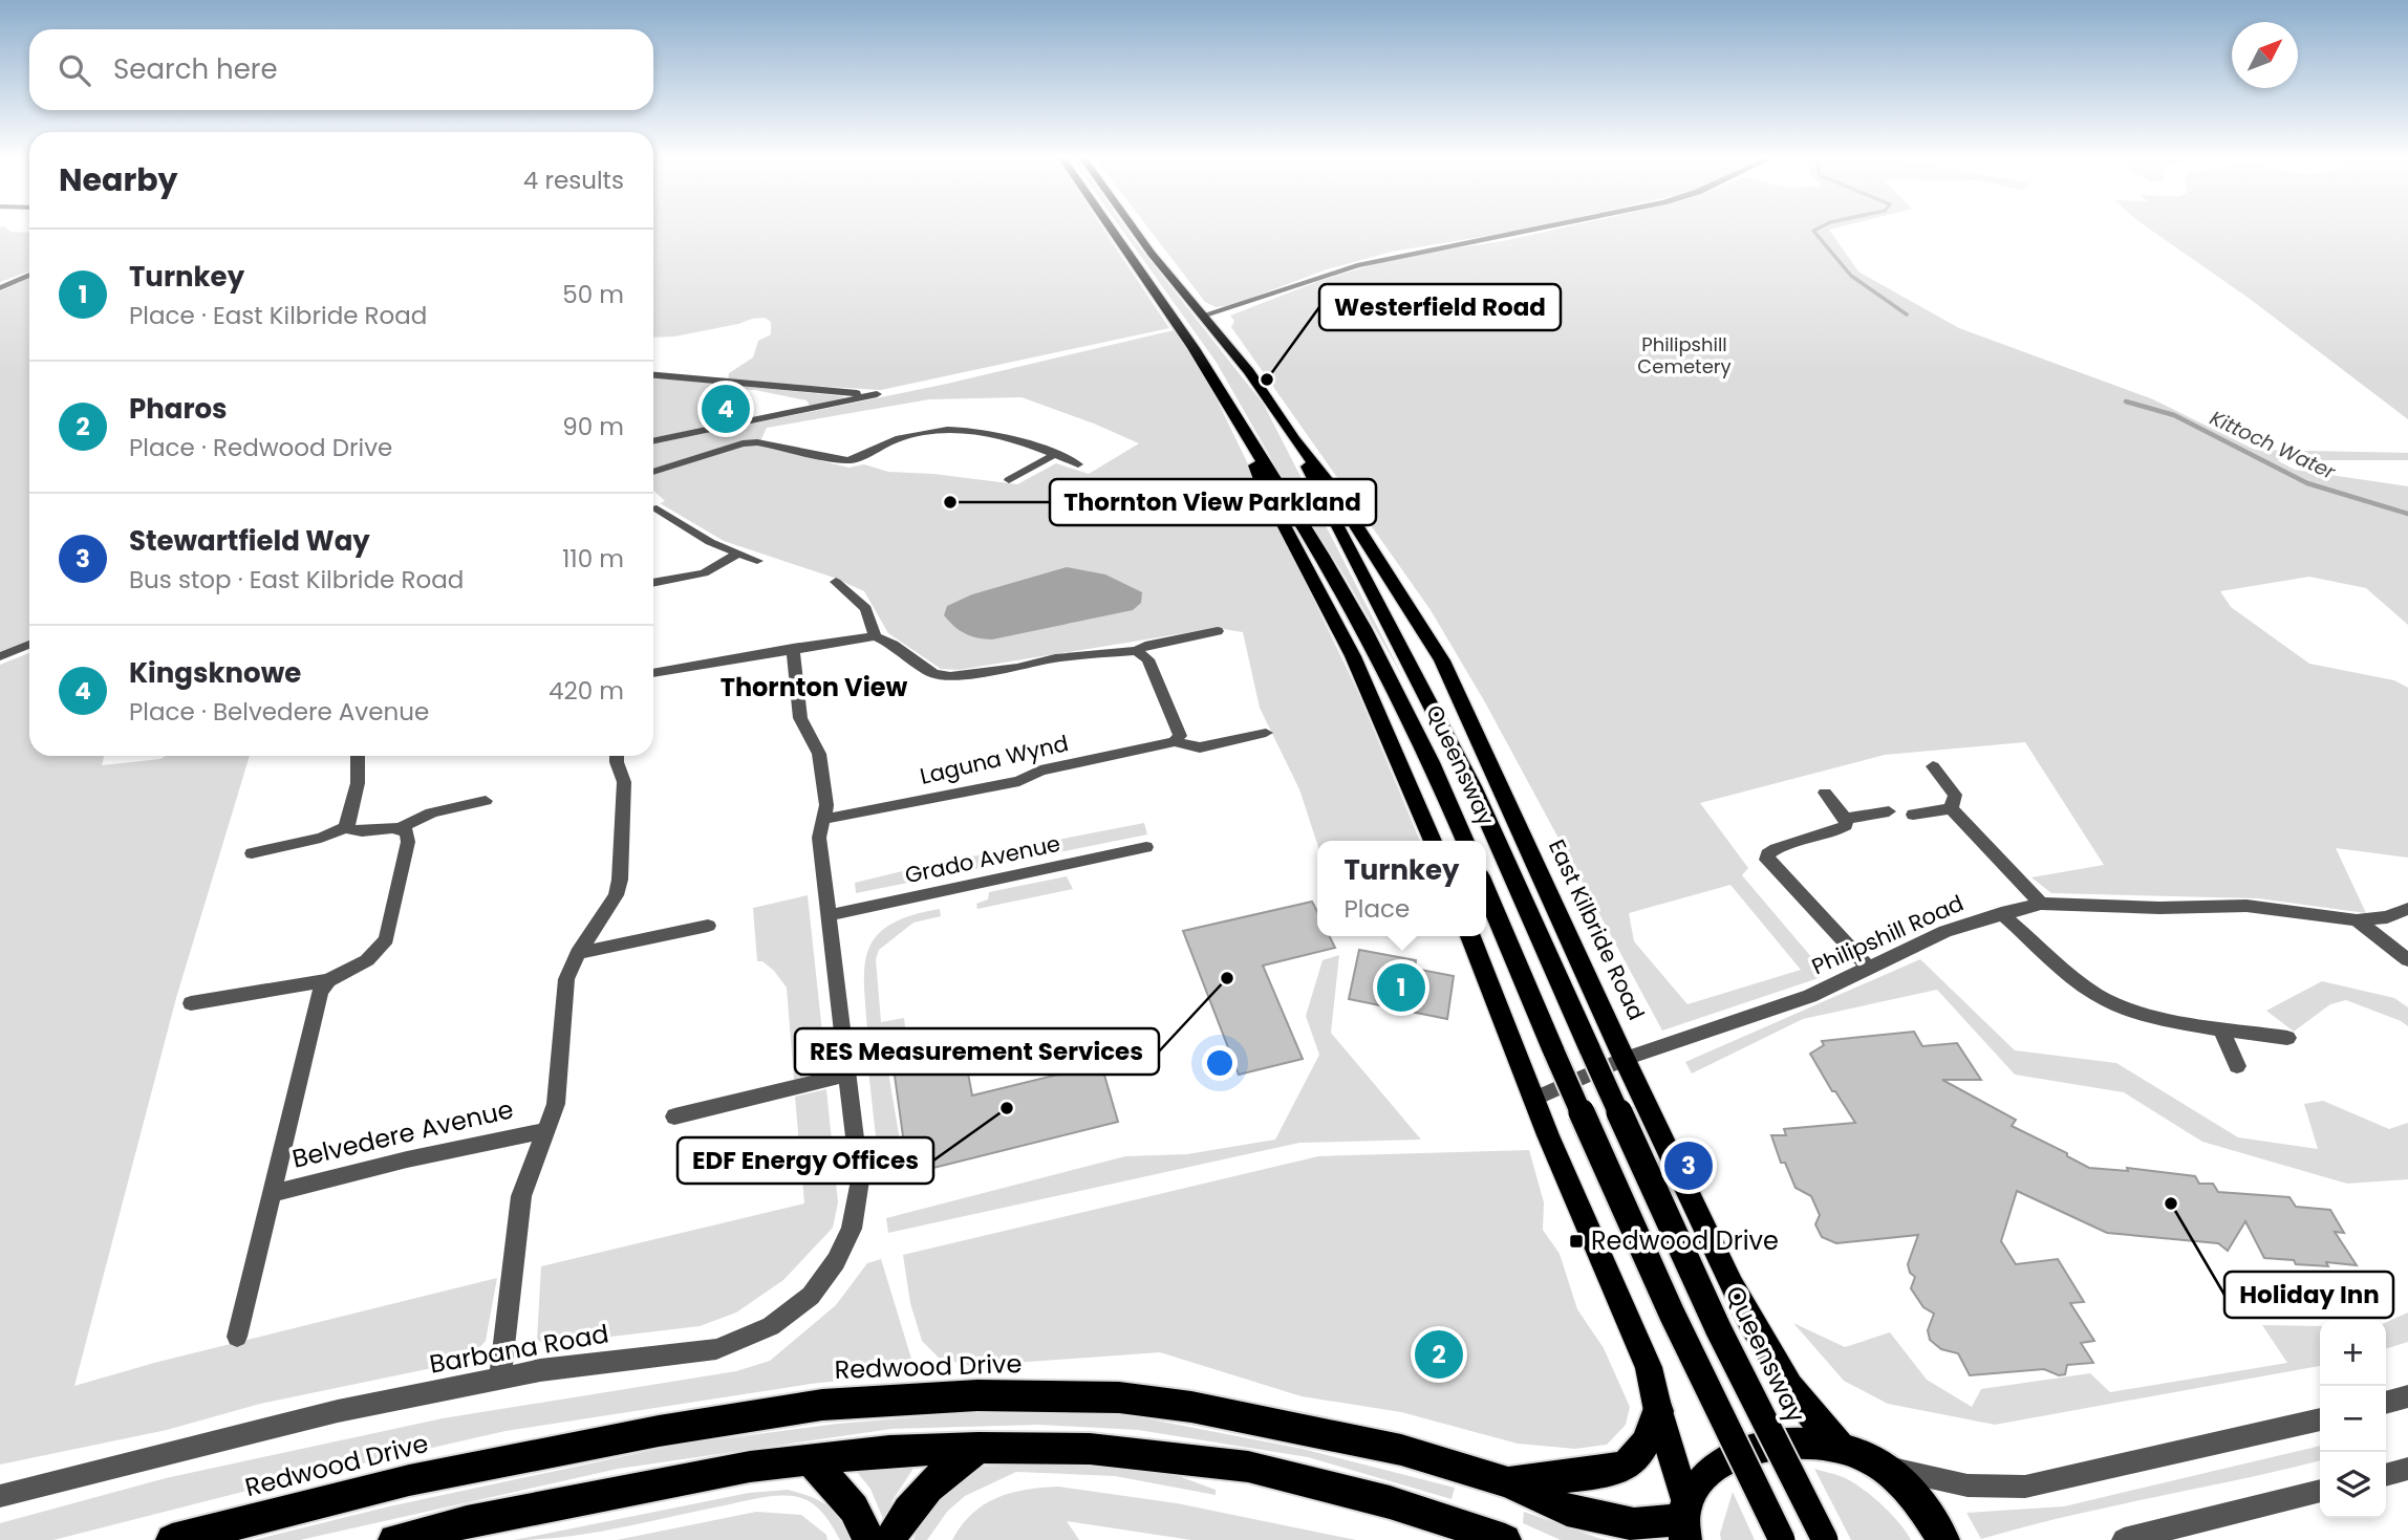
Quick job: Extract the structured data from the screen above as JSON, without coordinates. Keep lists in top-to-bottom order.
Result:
{
  "streets": {
    "highway": ["Redwood Drive"],
    "main road": ["Queensway", "East Kilbride Road"],
    "street": [
      "Laguna Wynd",
      "Grado Avenue",
      "Philipshill Road",
      "Belvedere Avenue",
      "Barbana Road"
    ]
  },
  "crossings": [
    ["Laguna Wynd", "Barbana Road"],
    ["Queensway", "East Kilbride Road"],
    ["Grado Avenue", "Barbana Road"],
    ["East Kilbride Road", "Philipshill Road"]
  ],
  "districts": ["Thornton View"],
  "water": ["Kittoch Water"],
  "parks": ["Philipshill Cemetery"],
  "places": {
    "other": [
      "Westerfield Road",
      "Thornton View Parkland",
      "RES Measurement Services",
      "EDF Energy Offices",
      "Holiday Inn"
    ],
    "transit": ["Redwood Drive"]
  },
  "north": "top right",
  "page": {
    "search": "Search here",
    "heading": ["Nearby", "4 results"],
    "list": [
      {
        "mark": "1",
        "name": "Turnkey",
        "note": "Place · East Kilbride Road",
        "value": "50 m"
      },
      {
        "mark": "2",
        "name": "Pharos",
        "note": "Place · Redwood Drive",
        "value": "90 m"
      },
      {
        "mark": "3",
        "name": "Stewartfield Way",
        "note": "Bus stop · East Kilbride Road",
        "value": "110 m"
      },
      {
        "mark": "4",
        "name": "Kingsknowe",
        "note": "Place · Belvedere Avenue",
        "value": "420 m"
      }
    ],
    "pins": [
      "4",
      "1",
      "3",
      "2"
    ],
    "popup": ["Turnkey", "Place"],
    "map_buttons": ["+", "−"]
  }
}
